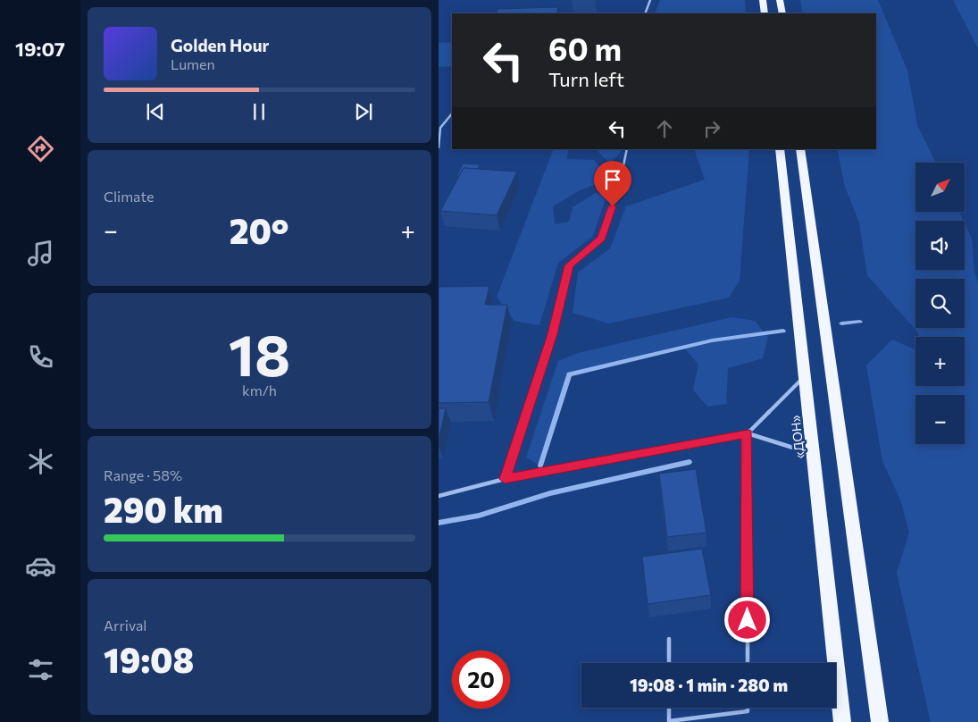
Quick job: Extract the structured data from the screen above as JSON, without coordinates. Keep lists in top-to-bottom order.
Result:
{
  "streets": {
    "highway": ["«ДОН»"]
  },
  "north": "top right",
  "page": {
    "tabs": "19:07",
    "turn": ["60 m", "Turn left"],
    "song": ["Golden Hour", "Lumen"],
    "tile": [
      "Climate",
      ["18", "km/h"],
      ["Range · 58%", "290 km"],
      ["Arrival", "19:08"]
    ],
    "map_buttons": ["+", "−"],
    "heat": ["−", "20°", "+"],
    "limit": "20",
    "trip": "19:08 · 1 min · 280 m"
  }
}
